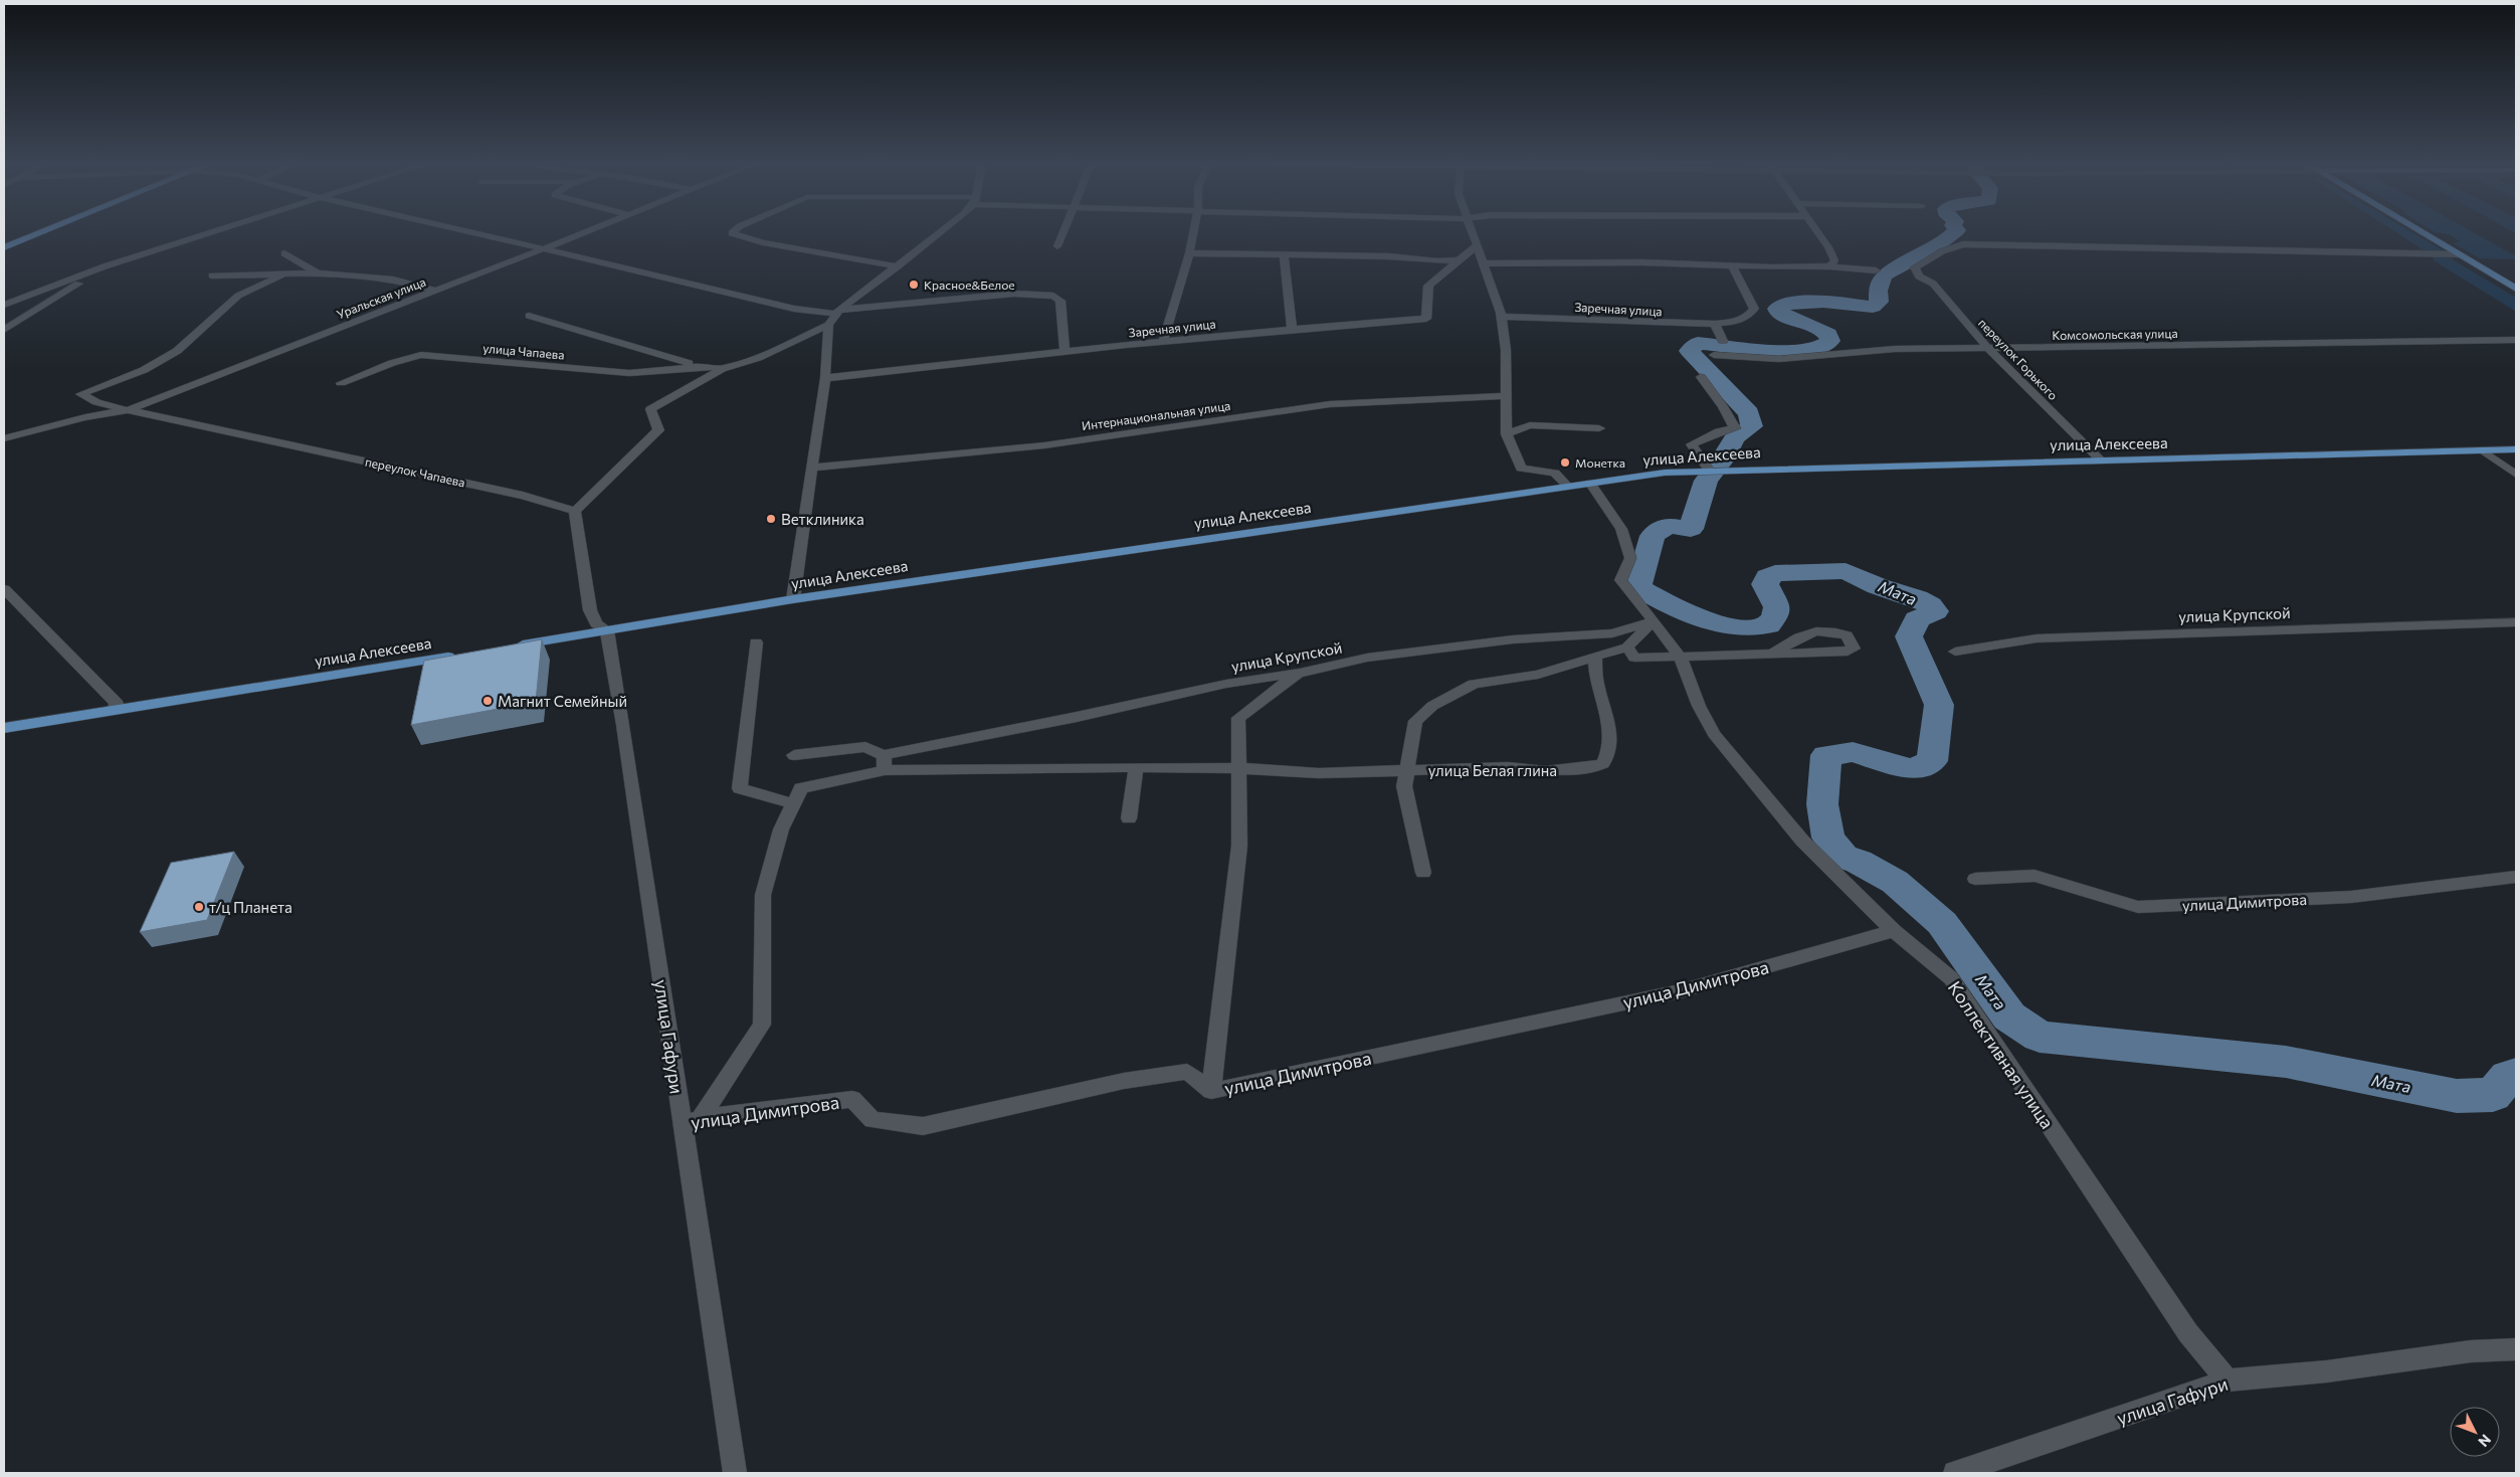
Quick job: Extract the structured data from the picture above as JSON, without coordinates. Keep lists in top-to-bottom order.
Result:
{
  "streets": {
    "main road": ["улица Алексеева"],
    "street": [
      "Уральская улица",
      "Заречная улица",
      "Комсомольская улица",
      "улица Чапаева",
      "переулок Горького",
      "Интернациональная улица",
      "переулок Чапаева",
      "улица Крупской",
      "улица Белая глина",
      "улица Димитрова",
      "улица Гафури",
      "Коллективная улица"
    ]
  },
  "crossings": [
    ["Уральская улица", "переулок Чапаева"],
    ["Комсомольская улица", "переулок Горького"],
    ["улица Чапаева", "переулок Чапаева"],
    ["переулок Горького", "улица Алексеева"],
    ["улица Алексеева", "улица Гафури"],
    ["улица Крупской", "улица Белая глина"],
    ["улица Димитрова", "улица Гафури"],
    ["улица Димитрова", "Коллективная улица"],
    ["улица Гафури", "Коллективная улица"]
  ],
  "water": ["Мата"],
  "places": [
    "Красное&Белое",
    "Монетка",
    "Ветклиника",
    "Магнит Семейный",
    "т/ц Планета"
  ],
  "north": "bottom right"
}
